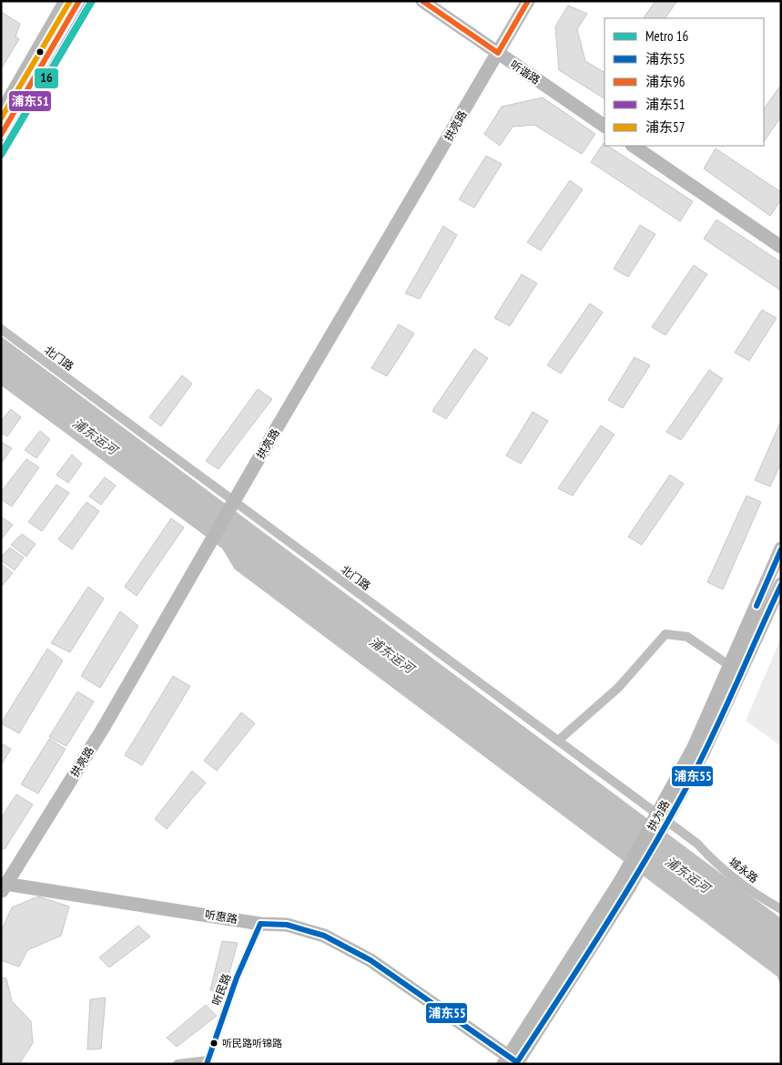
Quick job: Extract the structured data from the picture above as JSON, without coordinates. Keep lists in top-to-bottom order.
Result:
{
  "streets": {
    "street": [
      "听谐路",
      "拱亮路",
      "北门路",
      "拱为路",
      "城永路",
      "听惠路",
      "听民路"
    ]
  },
  "crossings": [
    ["听谐路", "拱亮路"],
    ["拱亮路", "听惠路"],
    ["北门路", "城永路"],
    ["拱为路", "听惠路"],
    ["听惠路", "听民路"]
  ],
  "water": ["浦东运河"],
  "places": ["听民路听锦路"],
  "lines": [
    "metro line 16",
    "transit line 浦东96",
    "transit line 浦东57",
    "transit line 浦东51",
    "transit line 浦东55"
  ],
  "legend": [
    "Metro 16",
    "浦东55",
    "浦东96",
    "浦东51",
    "浦东57"
  ]
}
